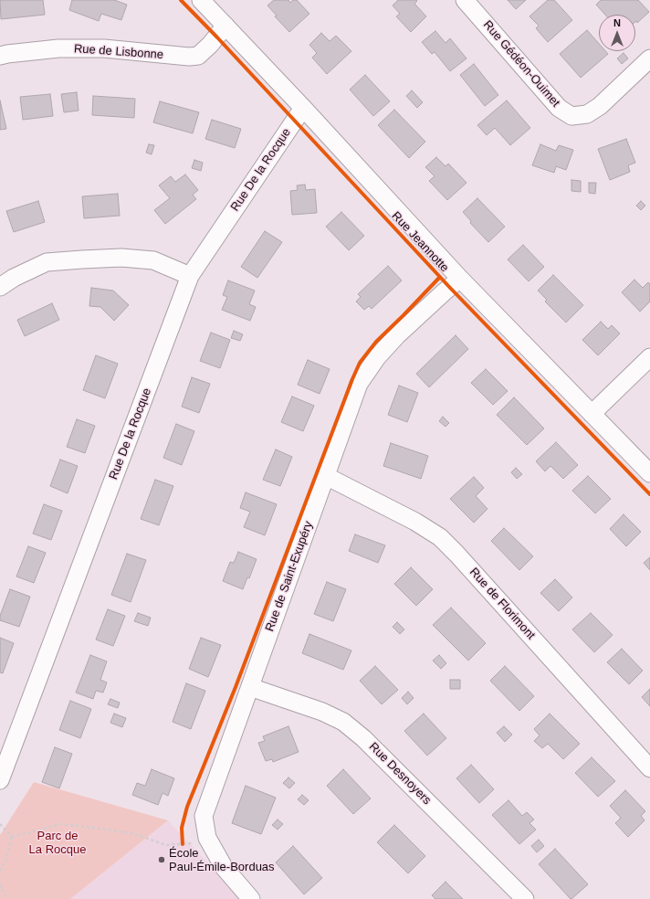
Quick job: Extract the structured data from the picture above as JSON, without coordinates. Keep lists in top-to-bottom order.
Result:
{
  "streets": {
    "street": [
      "Rue de Lisbonne",
      "Rue Gédéon-Ouimet",
      "Rue De la Rocque",
      "Rue Jeannotte",
      "Rue de Saint-Exupéry",
      "Rue de Florimont",
      "Rue Desnoyers"
    ]
  },
  "crossings": [
    ["Rue de Lisbonne", "Rue Jeannotte"],
    ["Rue De la Rocque", "Rue Jeannotte"],
    ["Rue Jeannotte", "Rue de Saint-Exupéry"],
    ["Rue de Saint-Exupéry", "Rue de Florimont"],
    ["Rue de Saint-Exupéry", "Rue Desnoyers"]
  ],
  "parks": ["Parc de La Rocque"],
  "places": ["École Paul-Émile-Borduas"],
  "north": "top"
}
